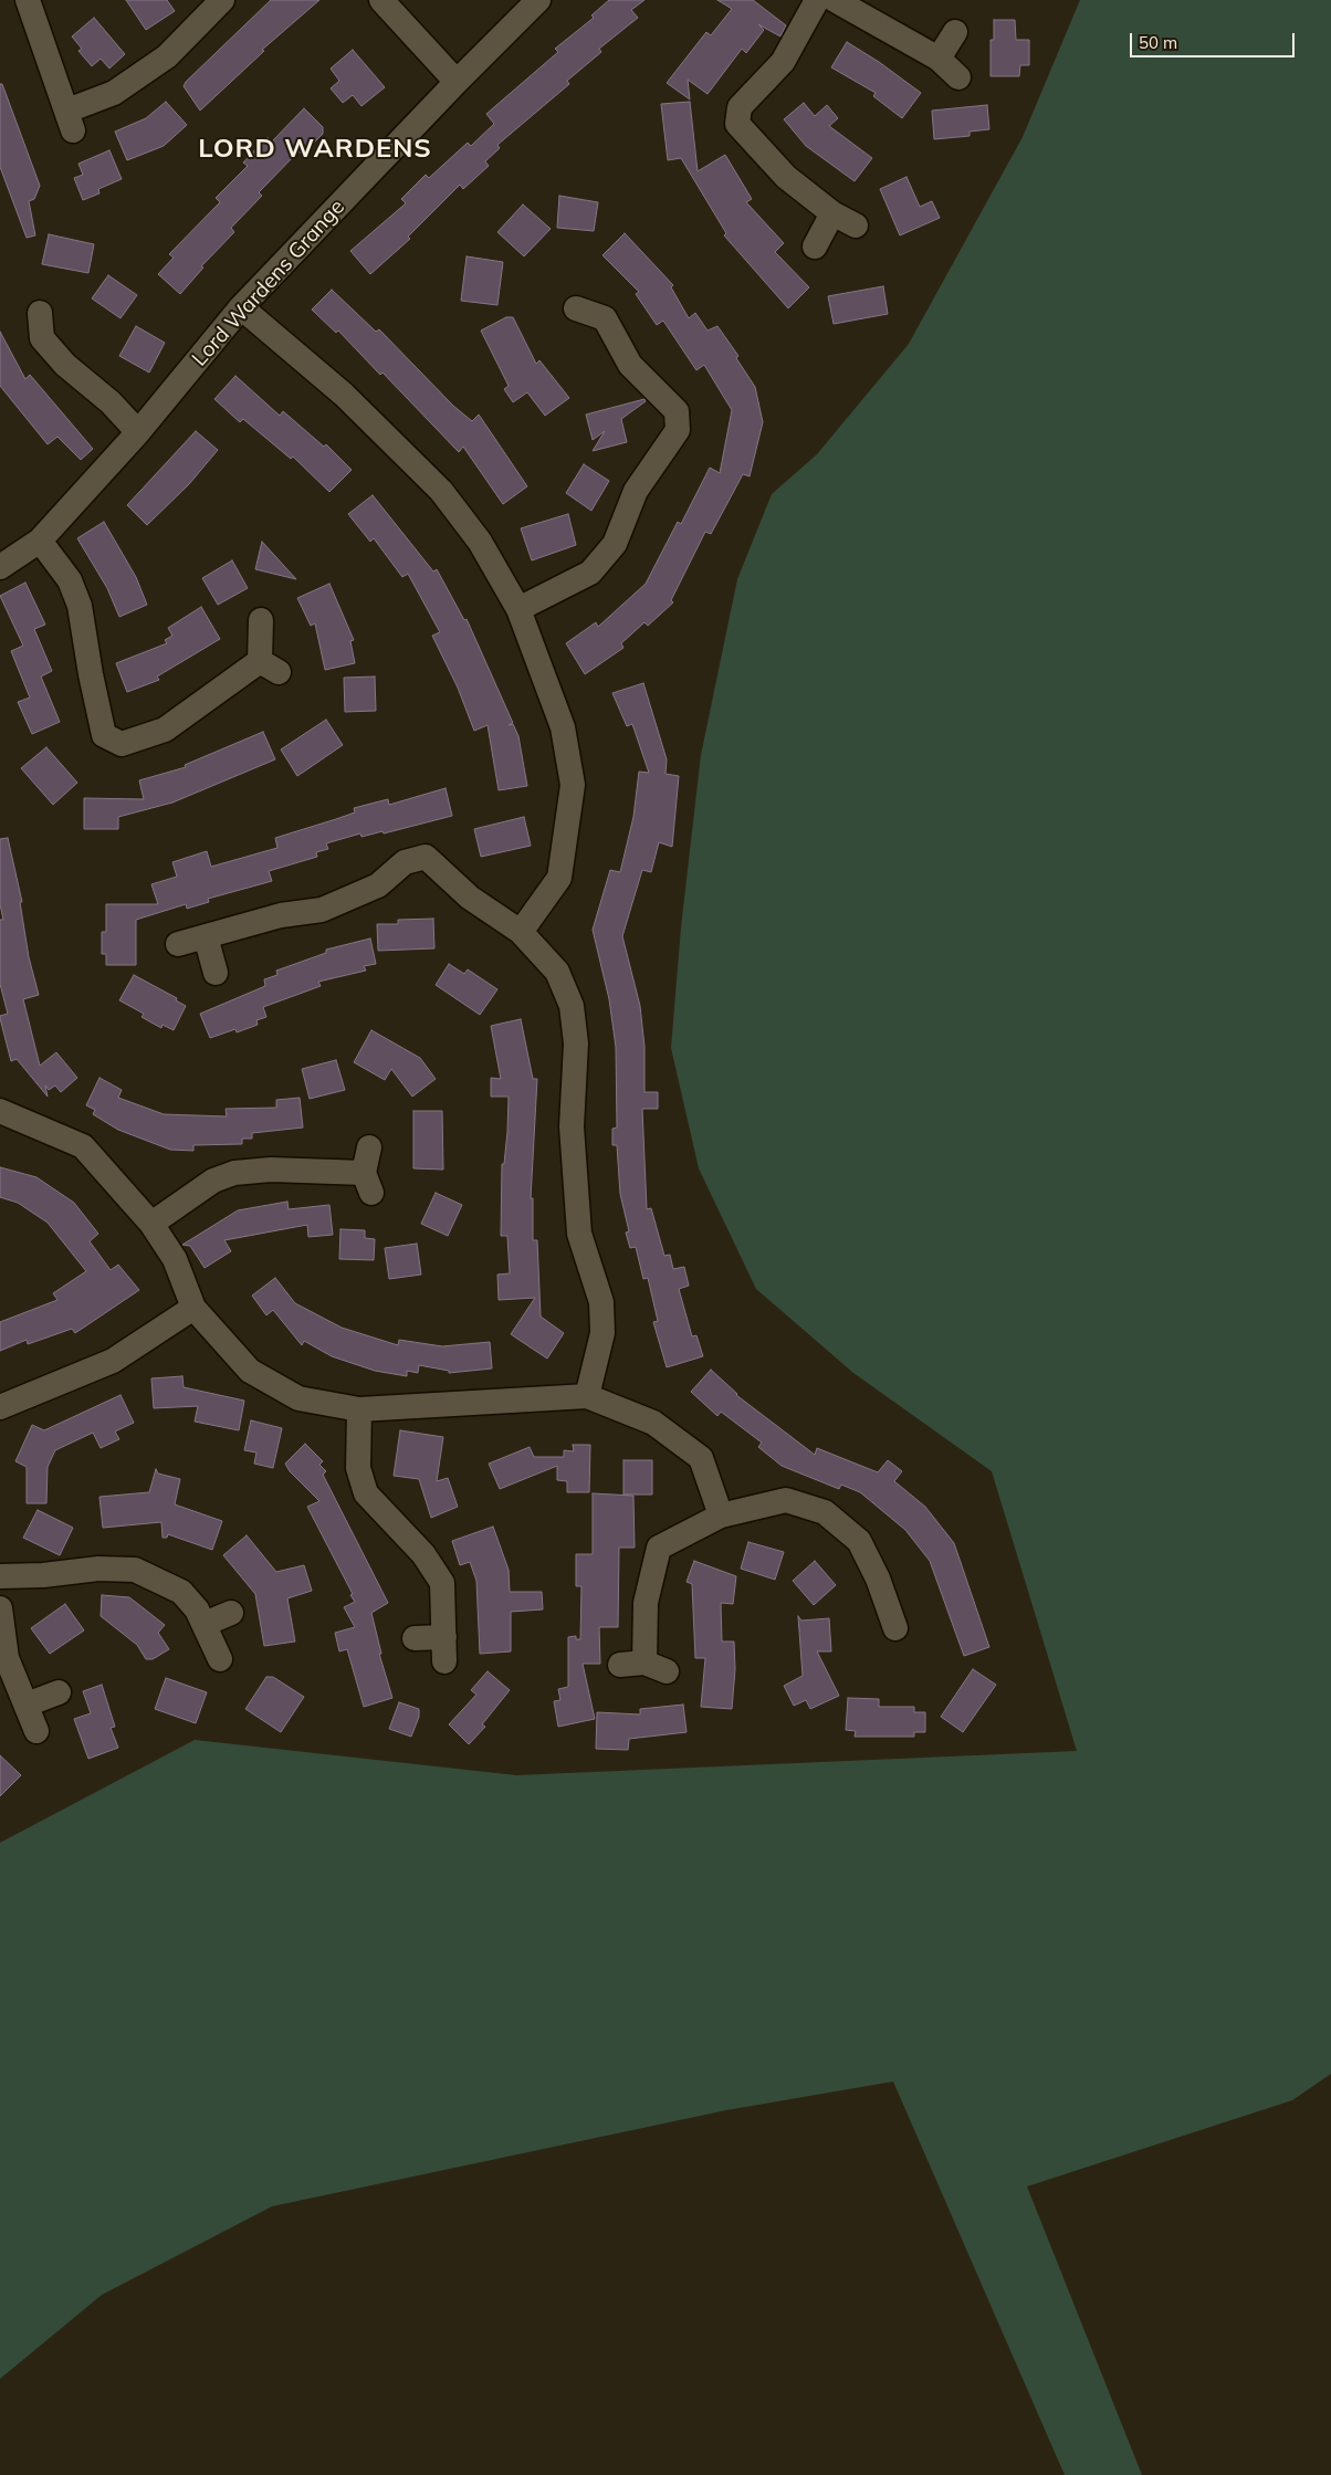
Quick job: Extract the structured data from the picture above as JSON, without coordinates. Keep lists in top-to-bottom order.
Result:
{
  "streets": {
    "street": ["Lord Wardens Grange"]
  },
  "districts": ["LORD WARDENS"],
  "scale_bar": "50 m"
}
